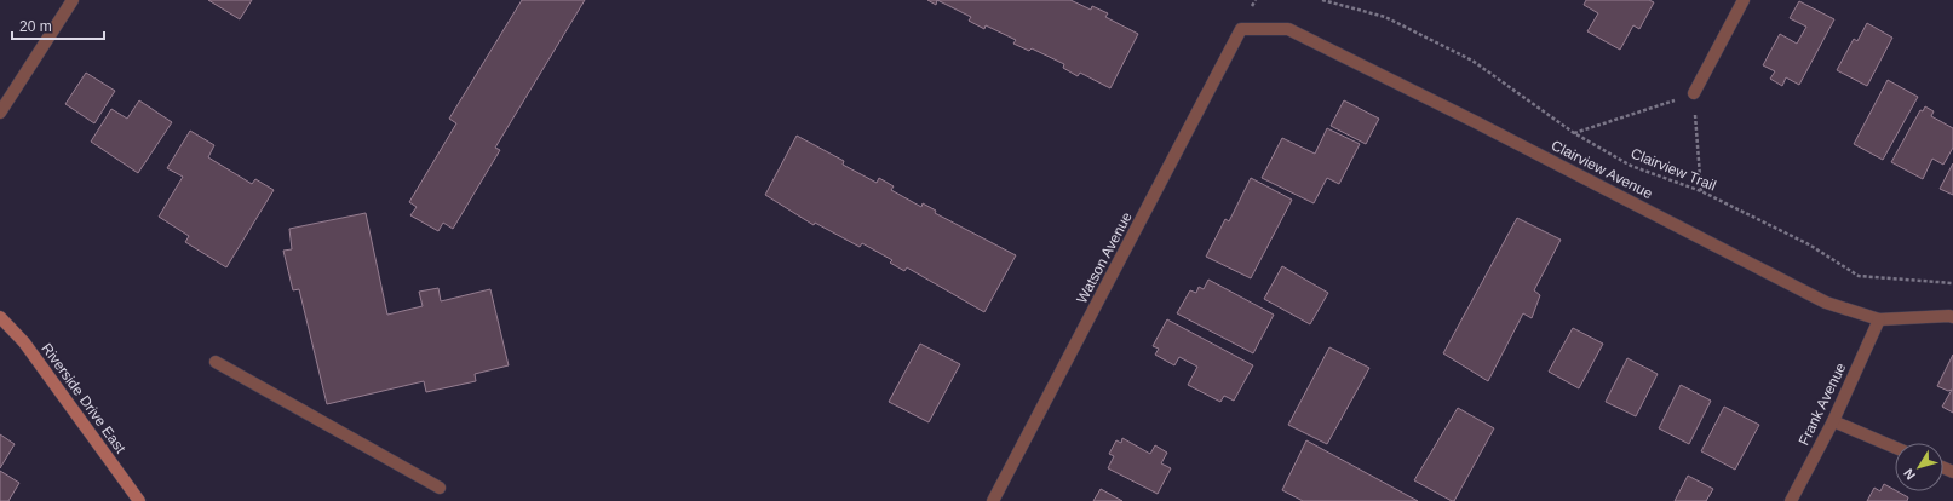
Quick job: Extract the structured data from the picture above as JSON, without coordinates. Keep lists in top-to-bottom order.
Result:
{
  "streets": {
    "main road": ["Riverside Drive East"],
    "street": ["Clairview Avenue", "Watson Avenue", "Frank Avenue"],
    "path": ["Clairview Trail"]
  },
  "crossings": [
    ["Clairview Avenue", "Watson Avenue"],
    ["Clairview Avenue", "Frank Avenue"]
  ],
  "scale_bar": "20 m",
  "north": "bottom left"
}
